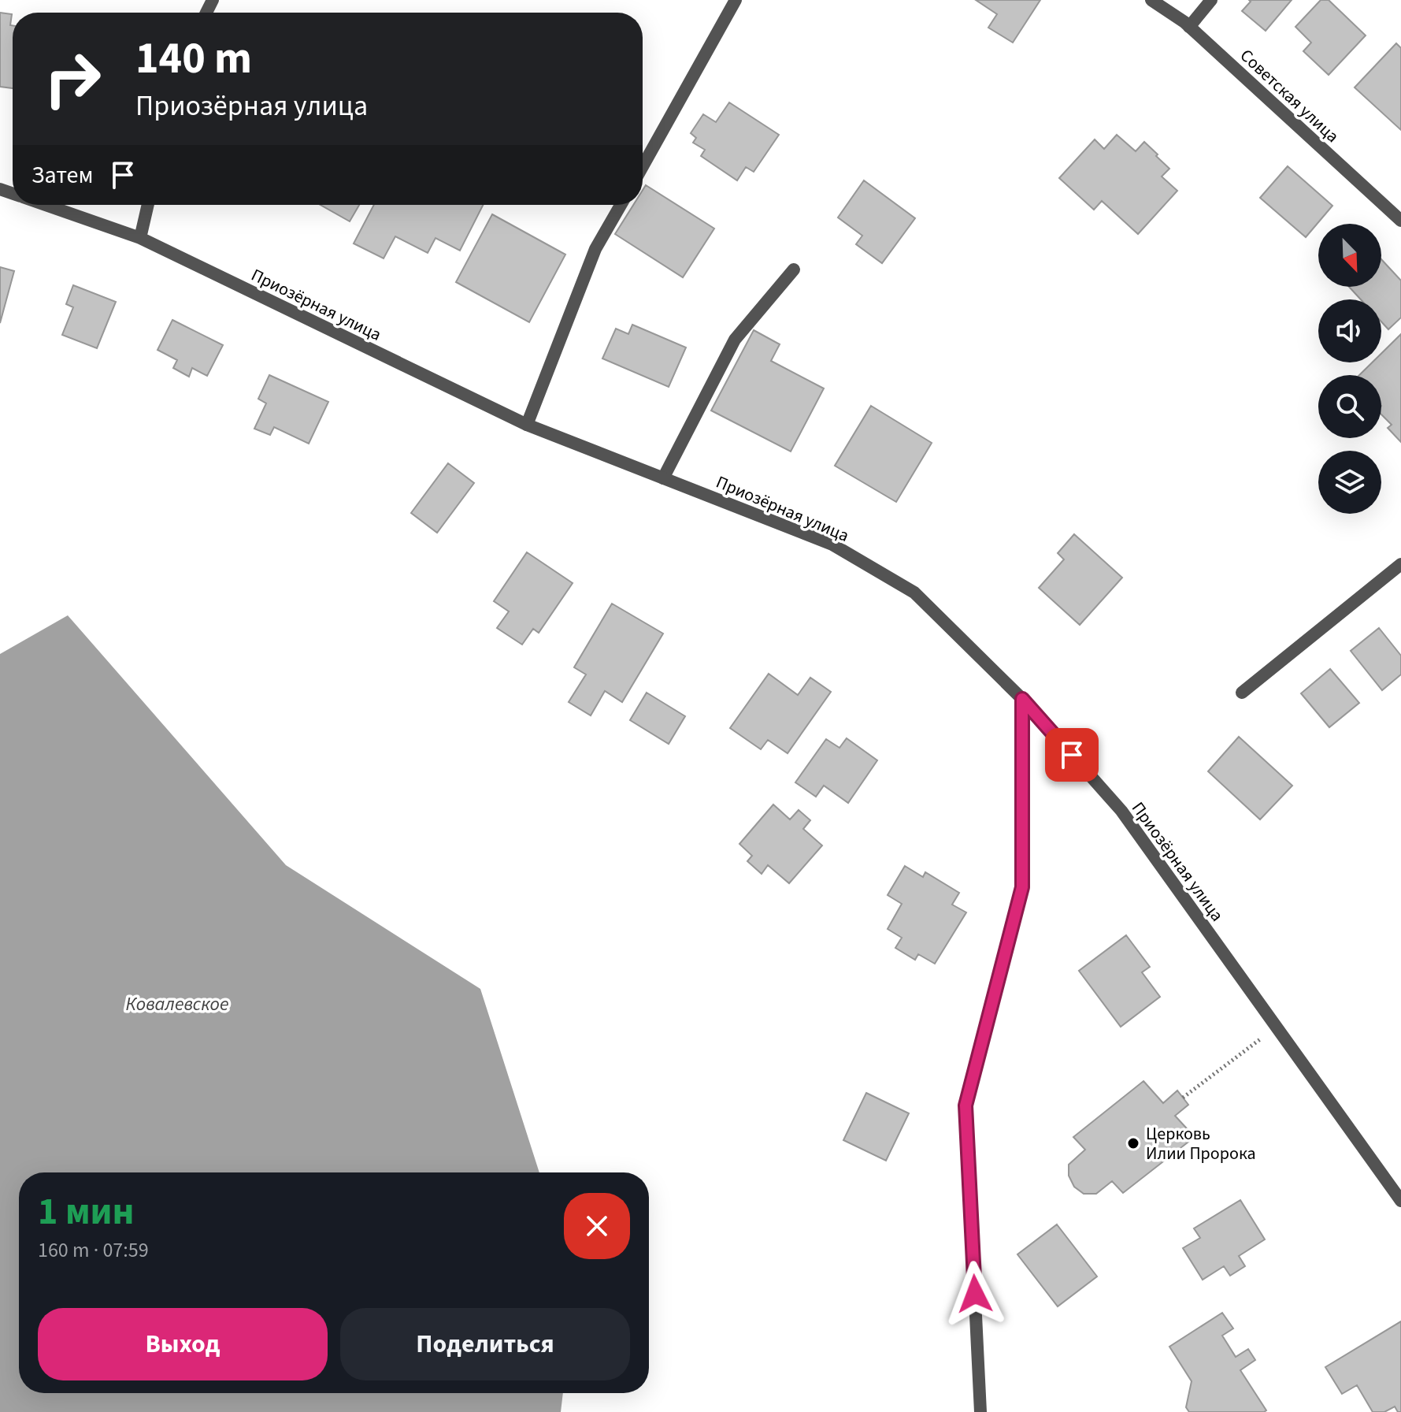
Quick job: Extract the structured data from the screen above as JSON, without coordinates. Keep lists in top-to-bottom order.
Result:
{
  "streets": {
    "street": ["Советская улица", "Приозёрная улица"]
  },
  "water": ["Ковалевское"],
  "places": ["Церковь Илии Пророка"],
  "north": "bottom right",
  "page": {
    "turn": ["140 m", "Приозёрная улица"],
    "then": "Затем",
    "heading": ["1 мин", "160 m · 07:59"],
    "buttons": ["Выход", "Поделиться"]
  }
}
